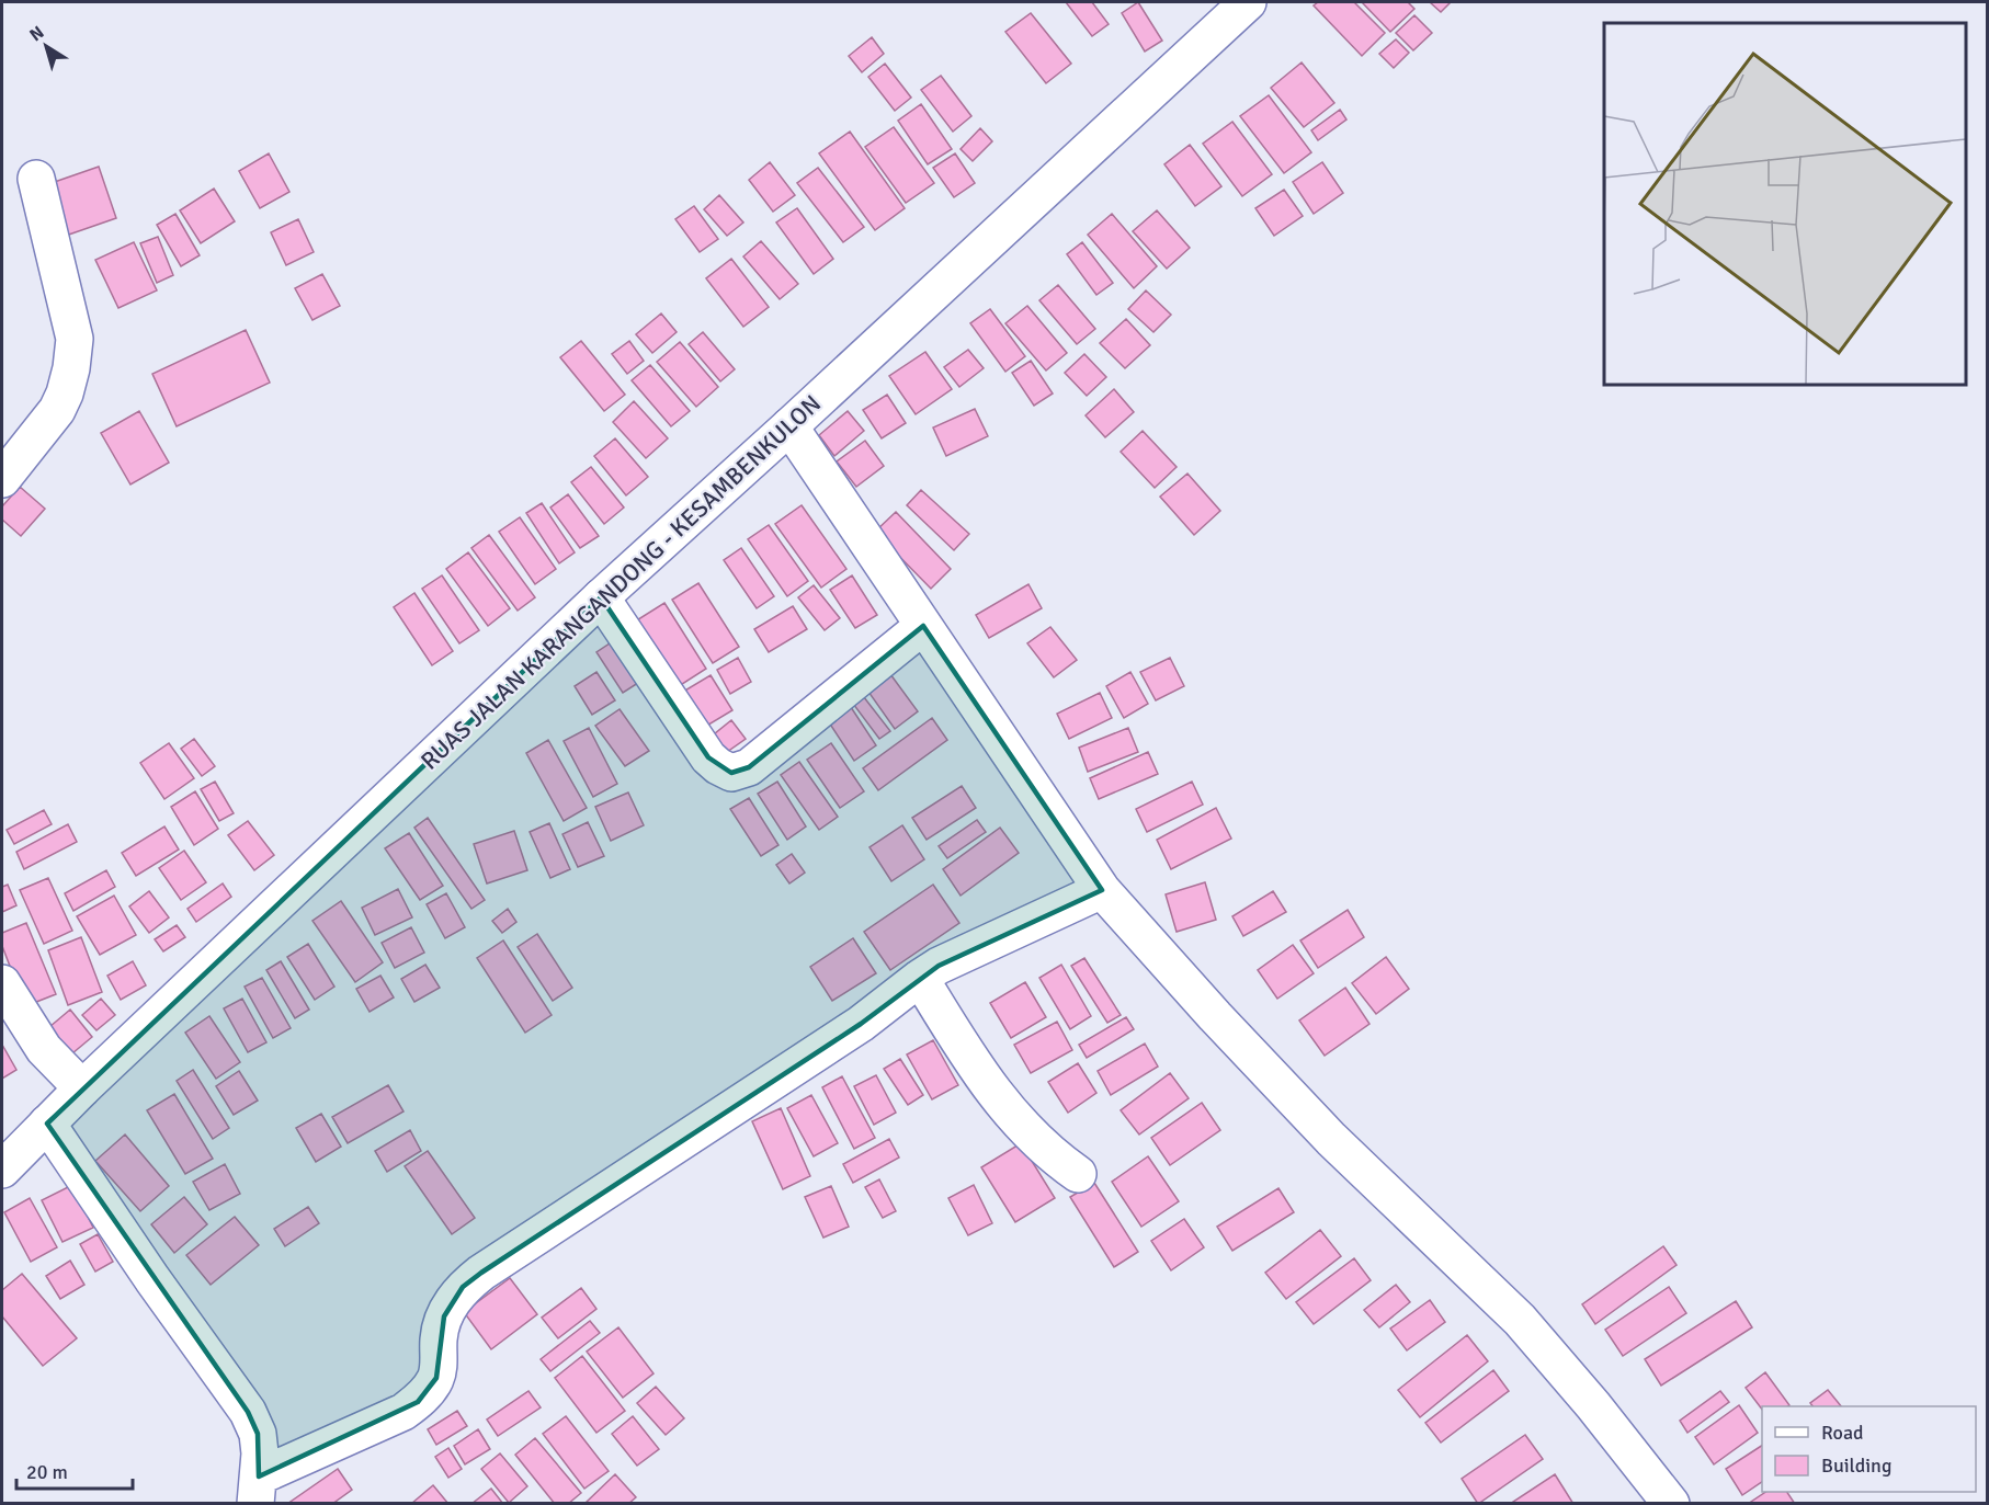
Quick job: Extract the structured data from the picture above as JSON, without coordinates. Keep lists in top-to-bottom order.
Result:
{
  "streets": {
    "street": ["RUAS JALAN KARANGANDONG - KESAMBENKULON"]
  },
  "legend": ["Road", "Building"],
  "scale_bar": "20 m",
  "north": "top left"
}
